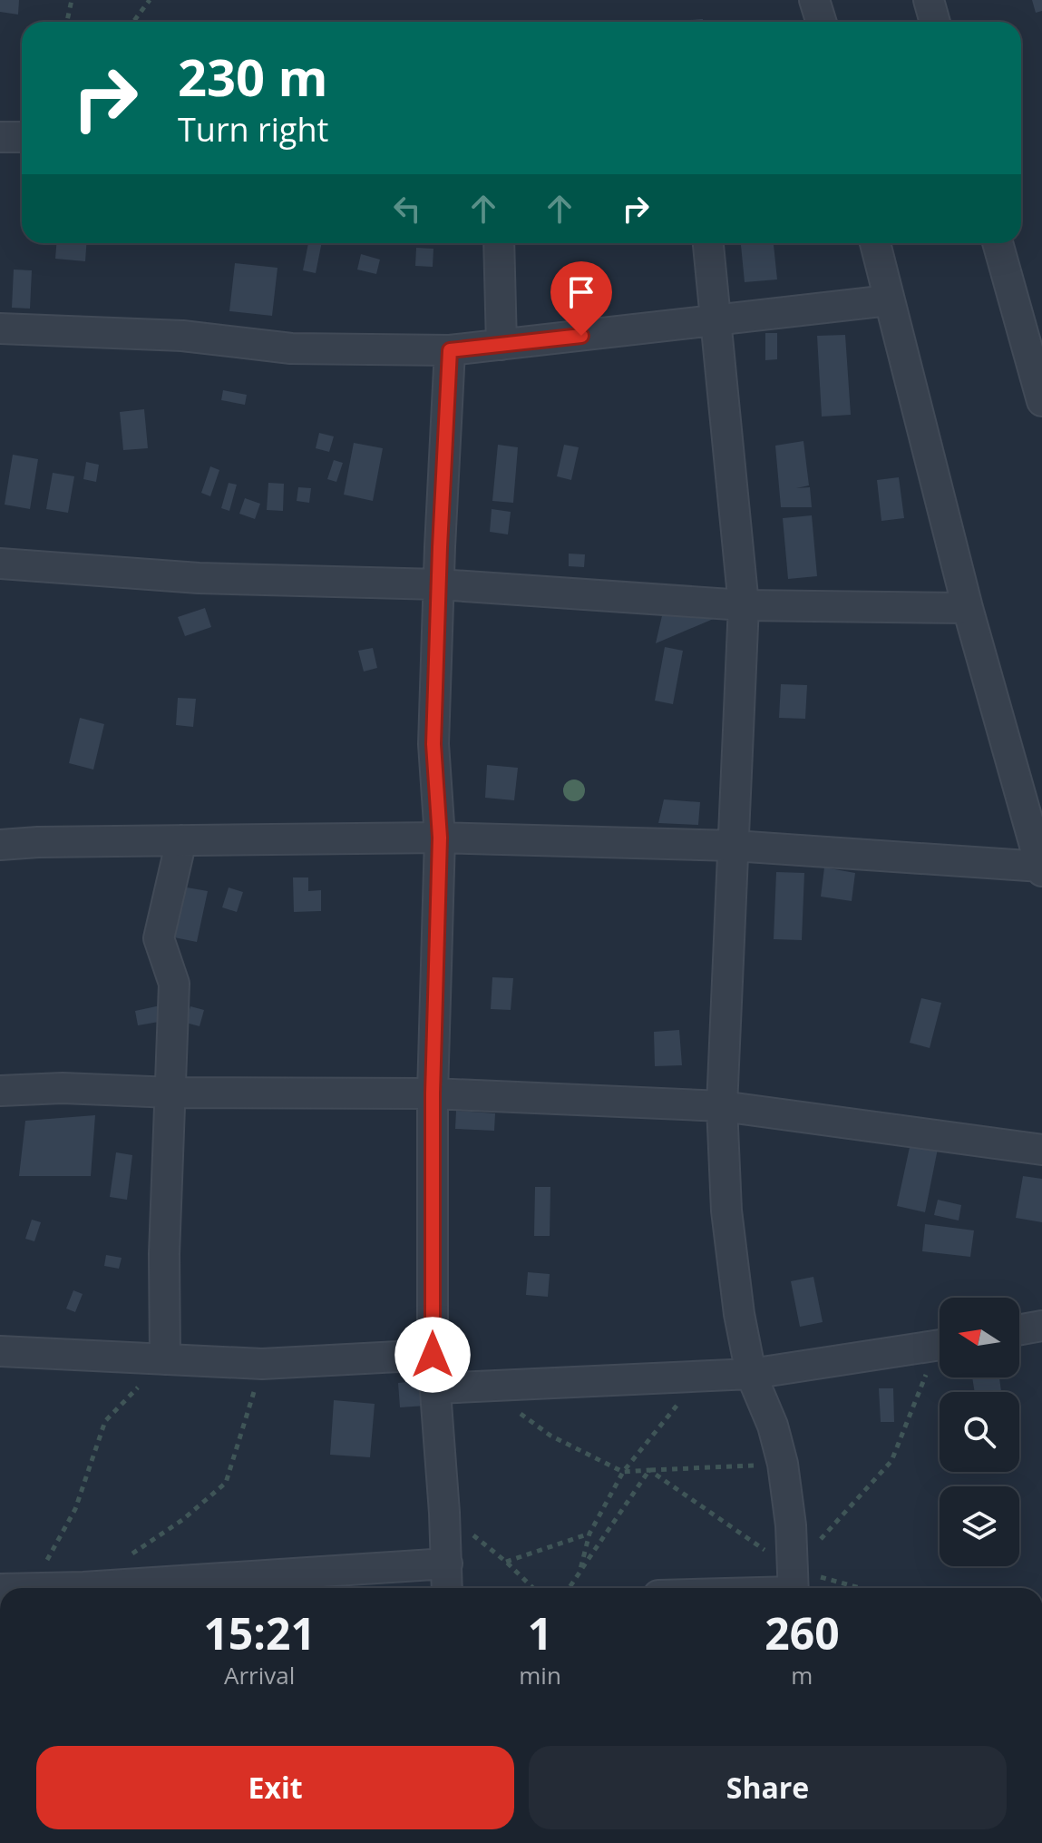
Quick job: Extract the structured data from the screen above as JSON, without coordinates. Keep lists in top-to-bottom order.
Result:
{
  "north": "left",
  "page": {
    "turn": ["230 m", "Turn right"],
    "eta": [
      "15:21",
      "Arrival",
      "1",
      "min",
      "260",
      "m"
    ],
    "buttons": ["Exit", "Share"]
  }
}
